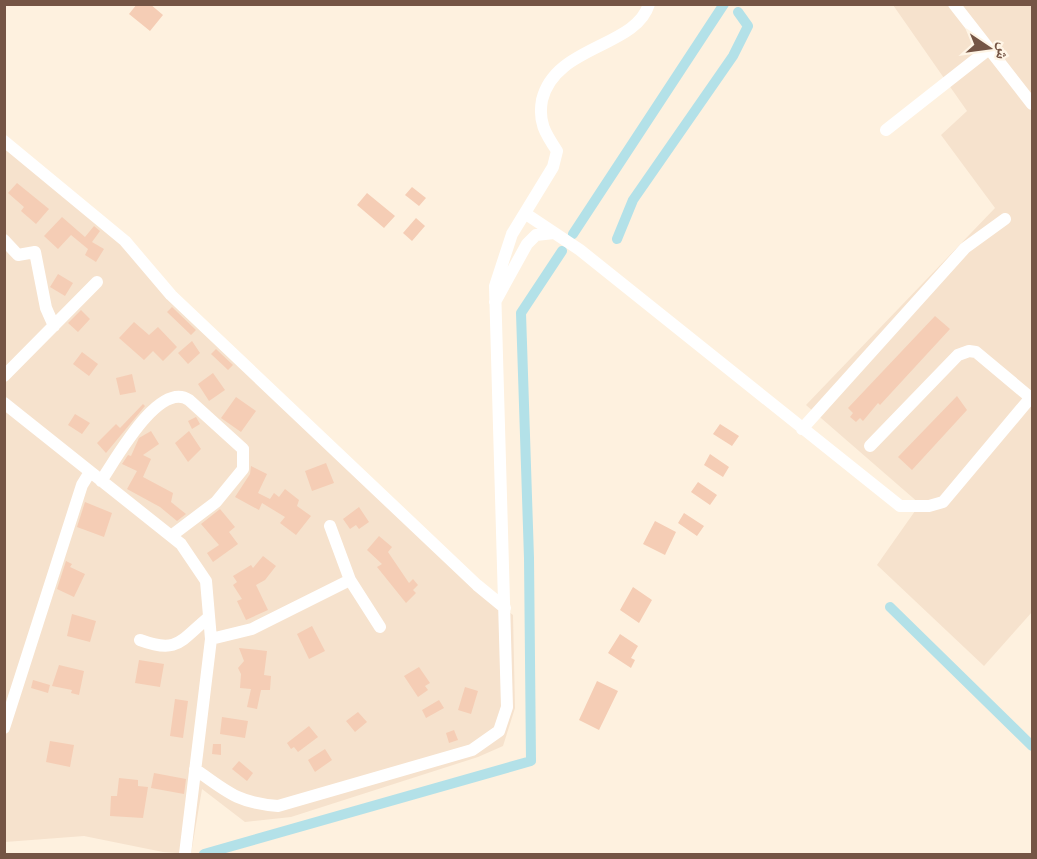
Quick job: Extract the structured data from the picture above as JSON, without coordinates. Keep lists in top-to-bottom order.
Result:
{
  "north": "right"
}
